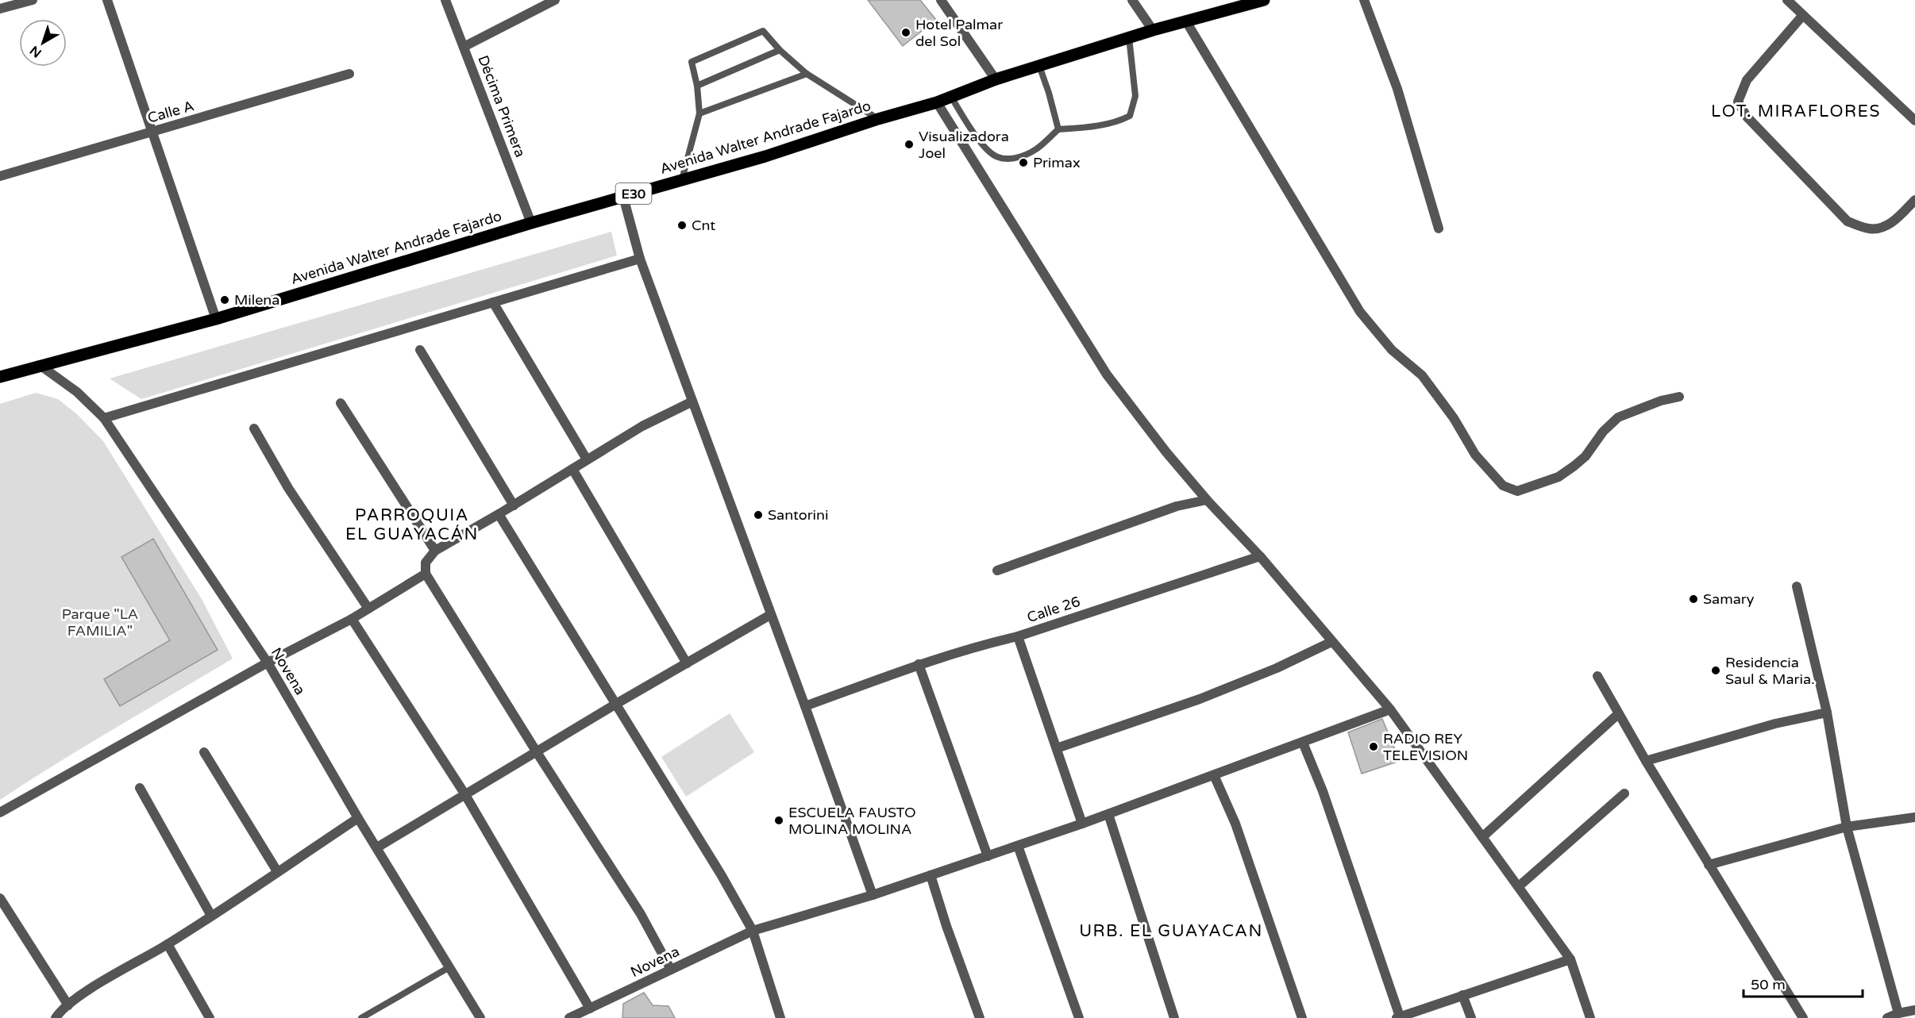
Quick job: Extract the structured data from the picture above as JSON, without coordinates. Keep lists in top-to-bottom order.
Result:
{
  "streets": {
    "main road": ["Avenida Walter Andrade Fajardo", "E30"],
    "street": [
      "Décima Primera",
      "Calle A",
      "Calle 26",
      "Novena"
    ]
  },
  "crossings": [
    ["Décima Primera", "Avenida Walter Andrade Fajardo"],
    ["Avenida Walter Andrade Fajardo", "Novena"],
    ["Calle 26", "Novena"]
  ],
  "districts": ["LOT. MIRAFLORES", "PARROQUIA EL GUAYACÁN", "URB. EL GUAYACAN"],
  "parks": ["Parque \"LA FAMILIA\""],
  "places": [
    "Hotel Palmar del Sol",
    "Visualizadora Joel",
    "Primax",
    "Cnt",
    "Milena",
    "Santorini",
    "Samary",
    "Residencia Saul & Maria.",
    "RADIO REY TELEVISION",
    "ESCUELA FAUSTO MOLINA MOLINA"
  ],
  "scale_bar": "50 m",
  "north": "bottom left"
}
